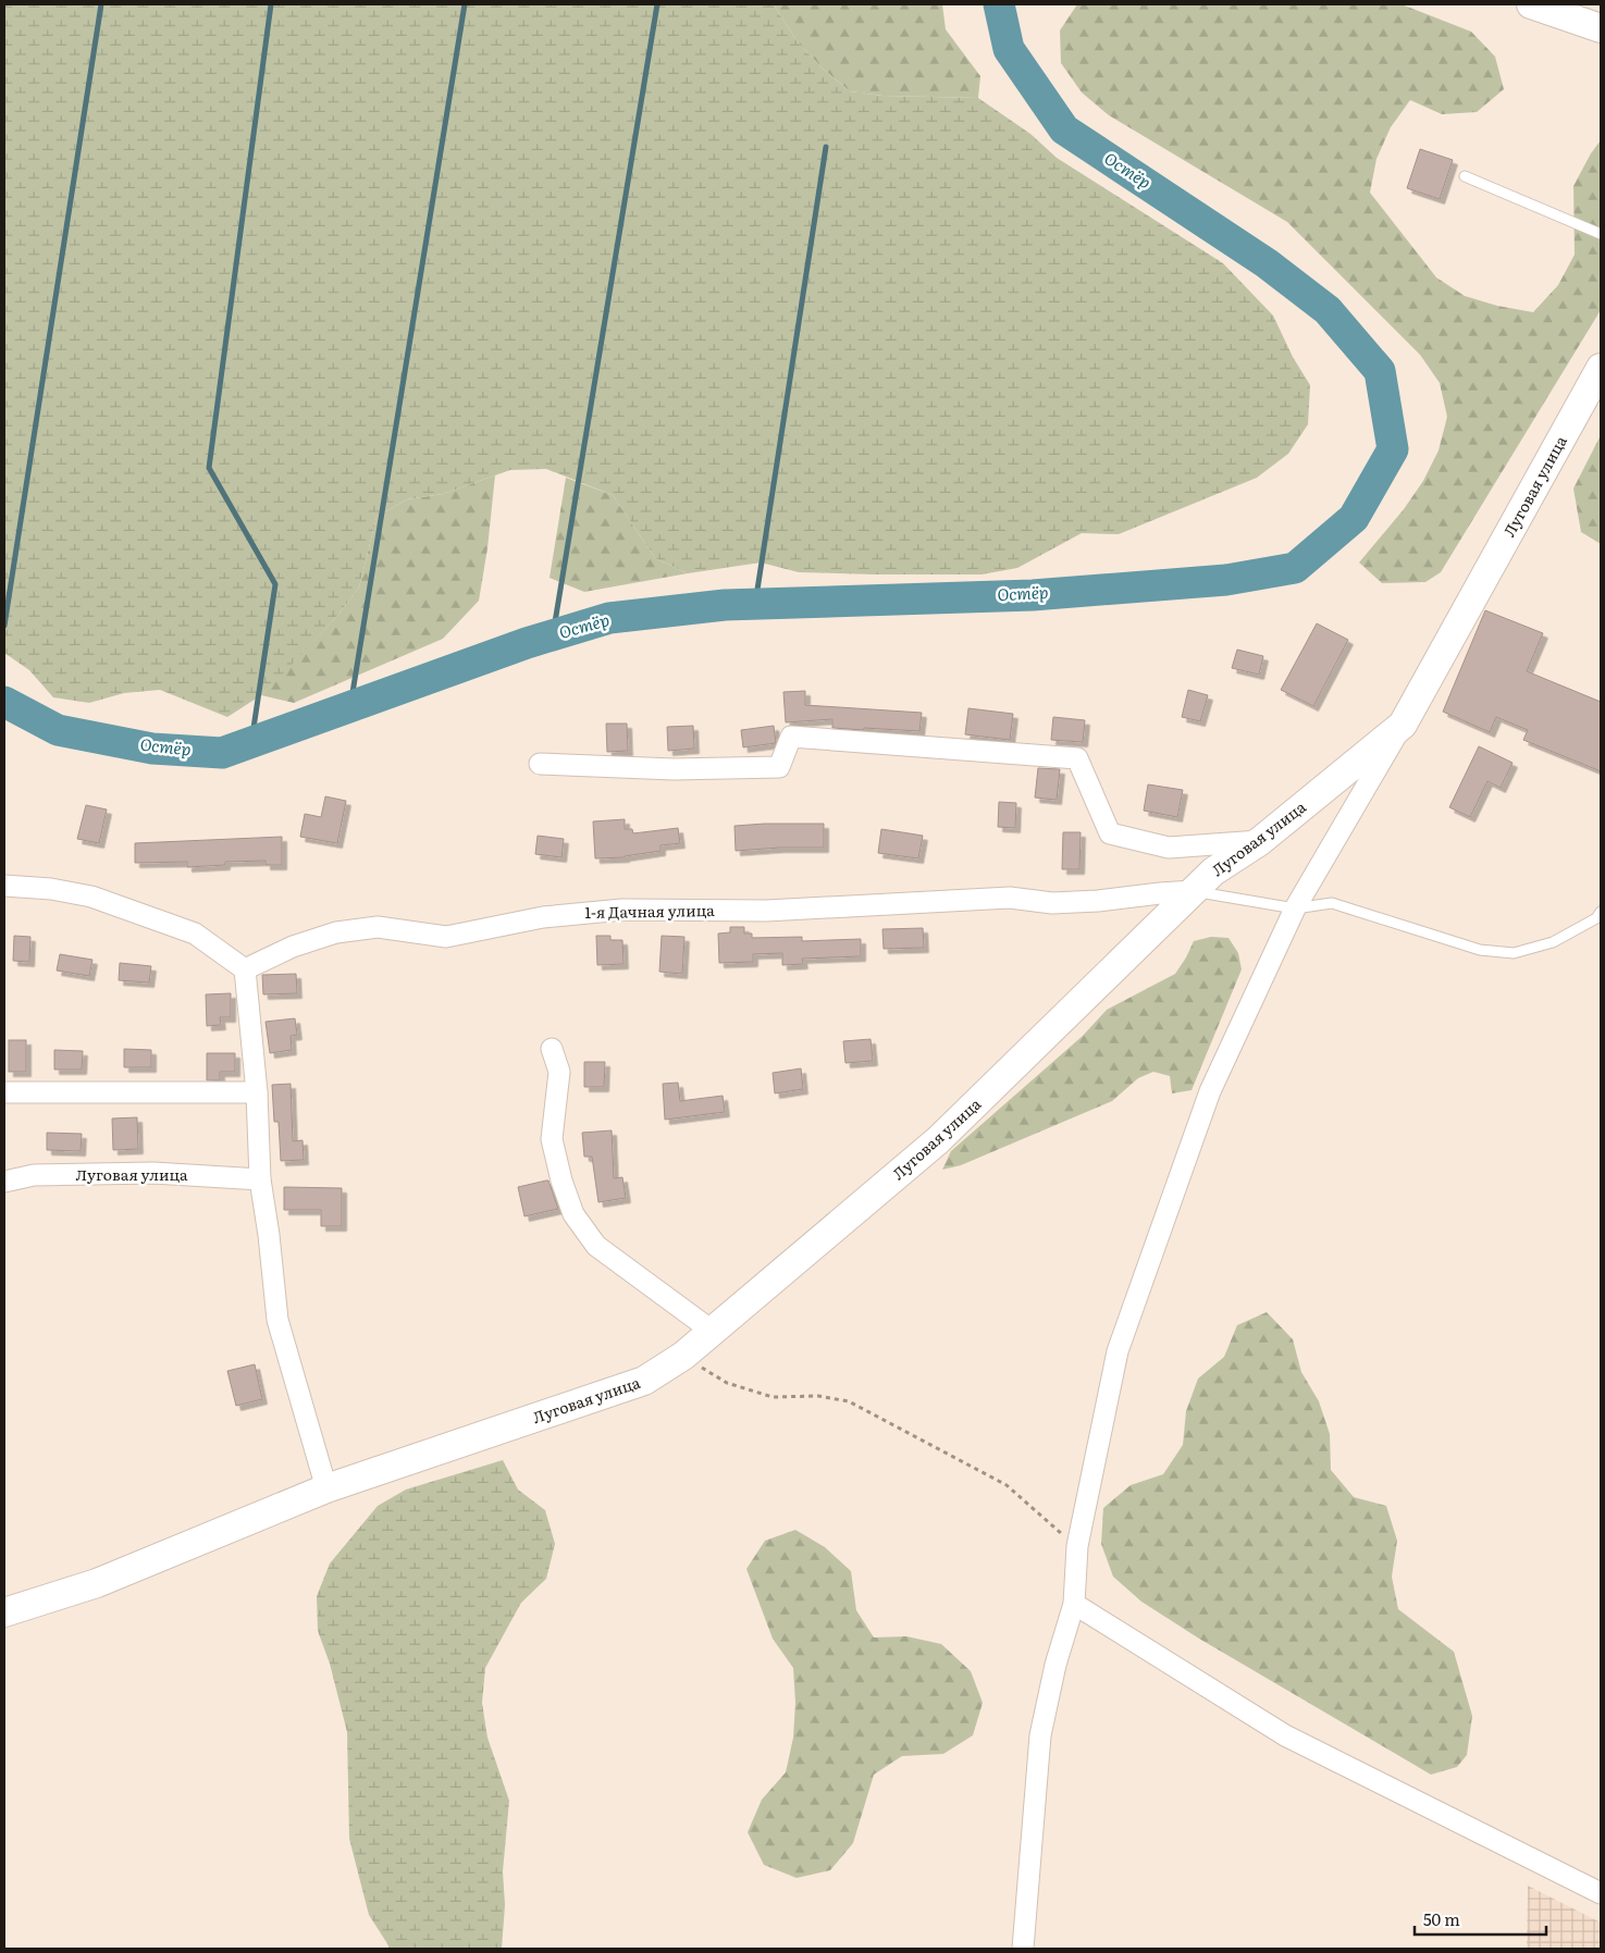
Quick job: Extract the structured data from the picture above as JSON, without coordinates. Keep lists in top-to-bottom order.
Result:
{
  "streets": {
    "street": ["Луговая улица", "1-я Дачная улица"]
  },
  "crossings": [
    ["Луговая улица", "1-я Дачная улица"]
  ],
  "water": ["Остёр"],
  "scale_bar": "50 m"
}
